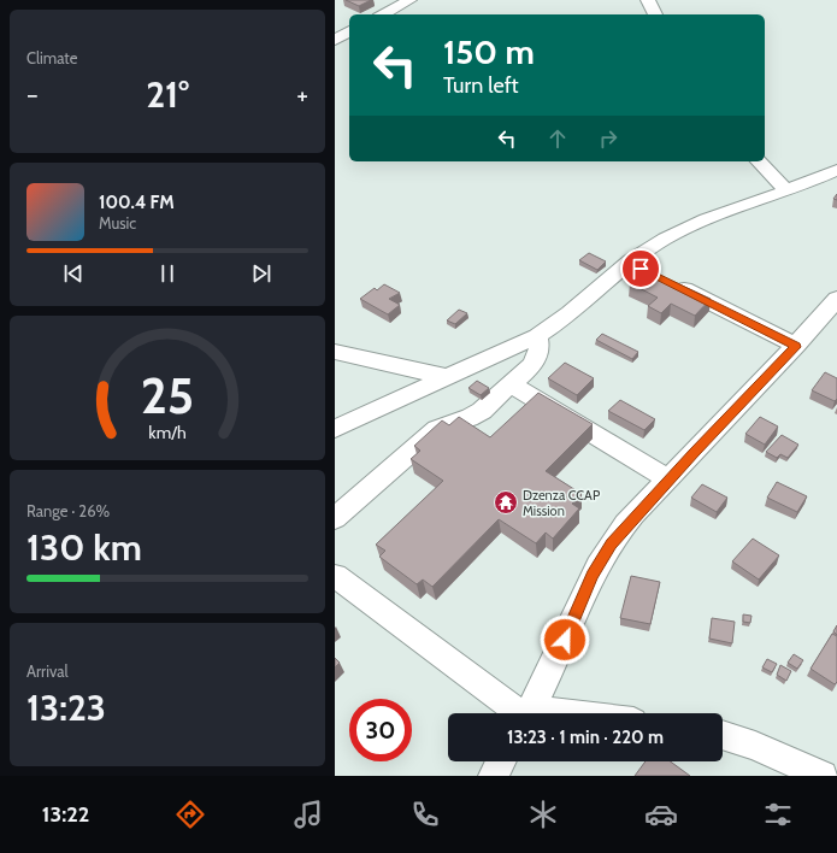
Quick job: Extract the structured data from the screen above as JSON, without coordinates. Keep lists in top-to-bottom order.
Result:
{
  "places": {
    "temple": ["Dzenza CCAP Mission"]
  },
  "page": {
    "tile": [
      "Climate",
      ["Range · 26%", "130 km"],
      ["Arrival", "13:23"]
    ],
    "turn": ["150 m", "Turn left"],
    "heat": ["−", "21°", "+"],
    "song": ["100.4 FM", "Music"],
    "limit": "30",
    "trip": "13:23 · 1 min · 220 m",
    "tabs": "13:22",
    "gauge": ["25", "km/h"]
  }
}
